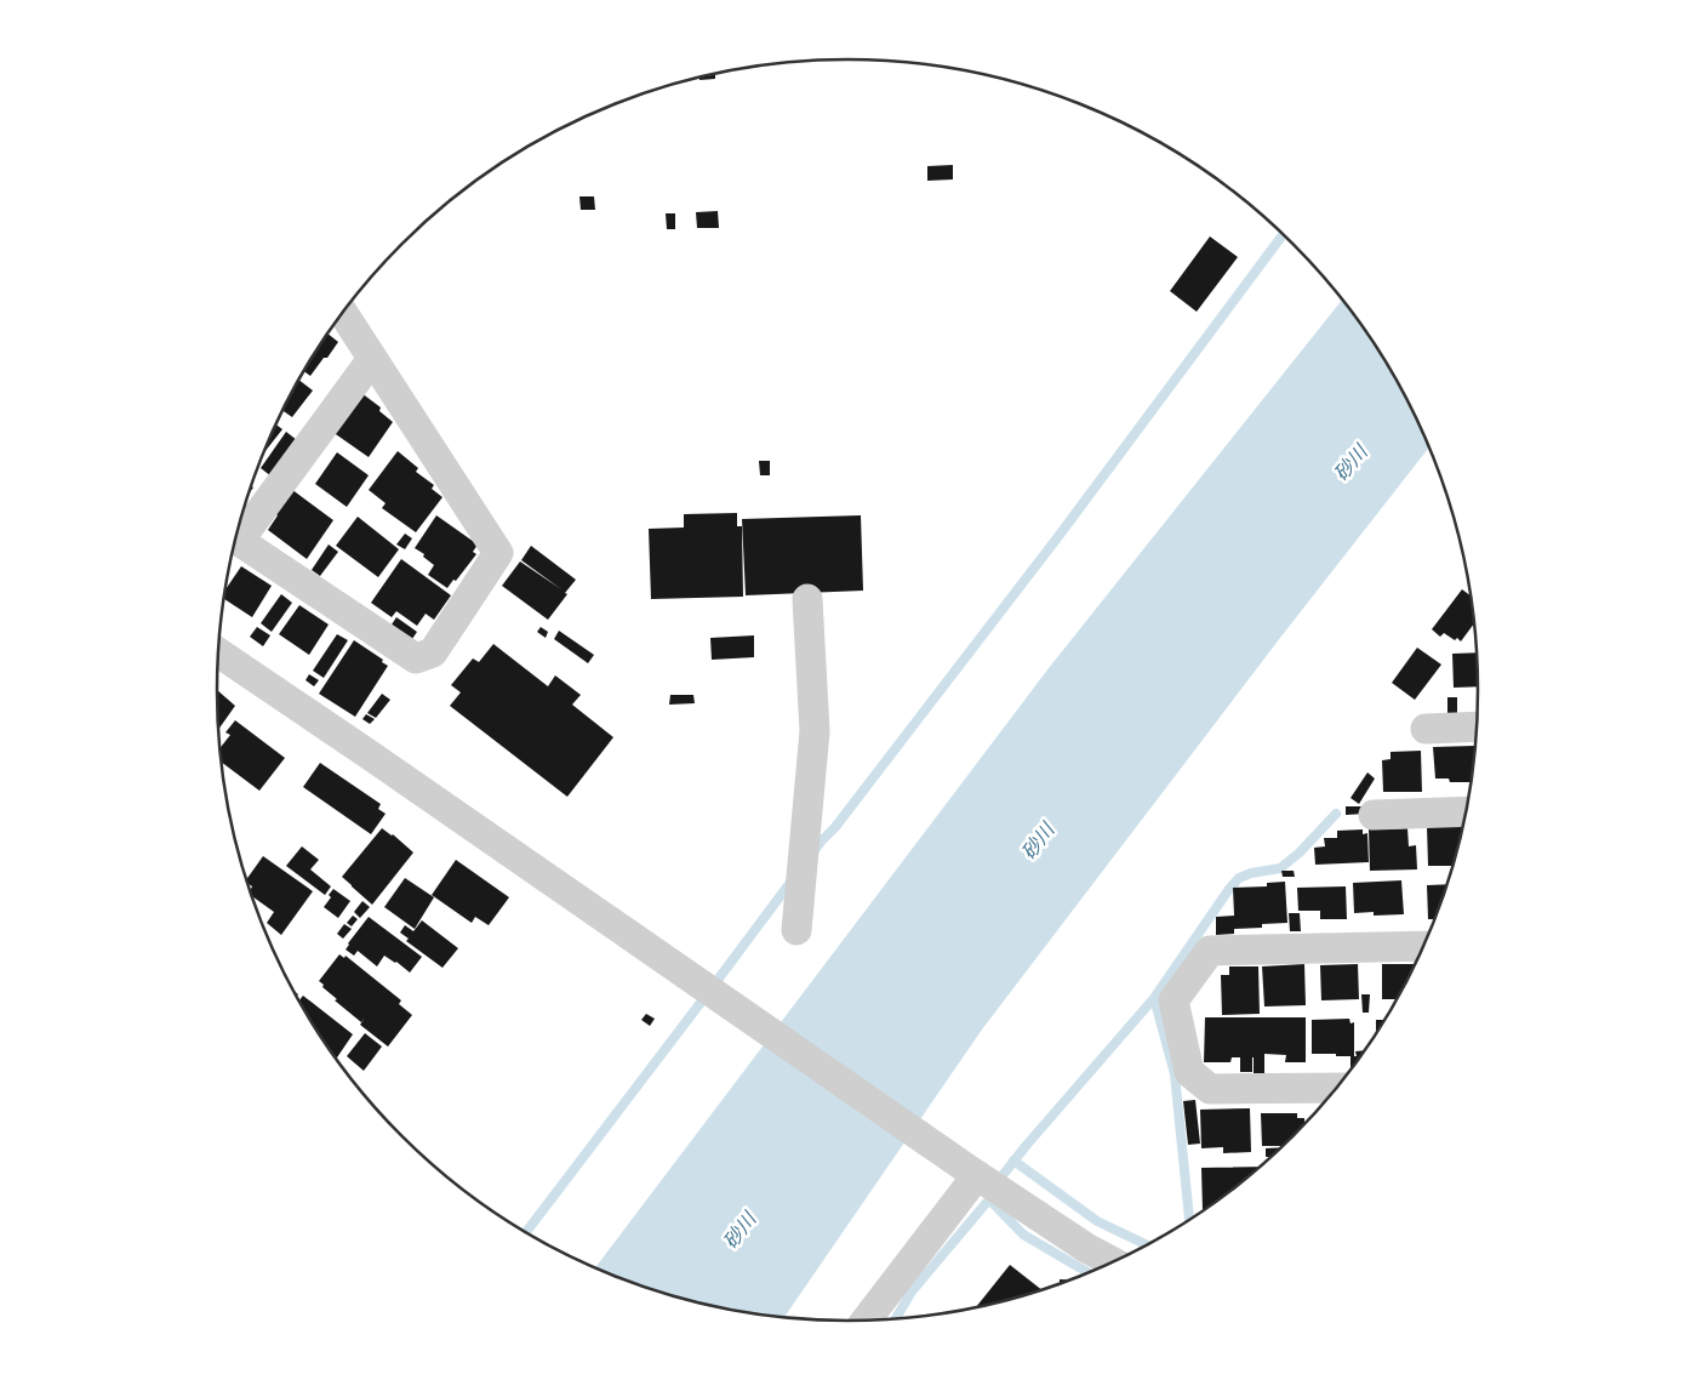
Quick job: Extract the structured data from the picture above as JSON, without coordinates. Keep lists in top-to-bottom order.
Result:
{
  "water": ["砂川"]
}
